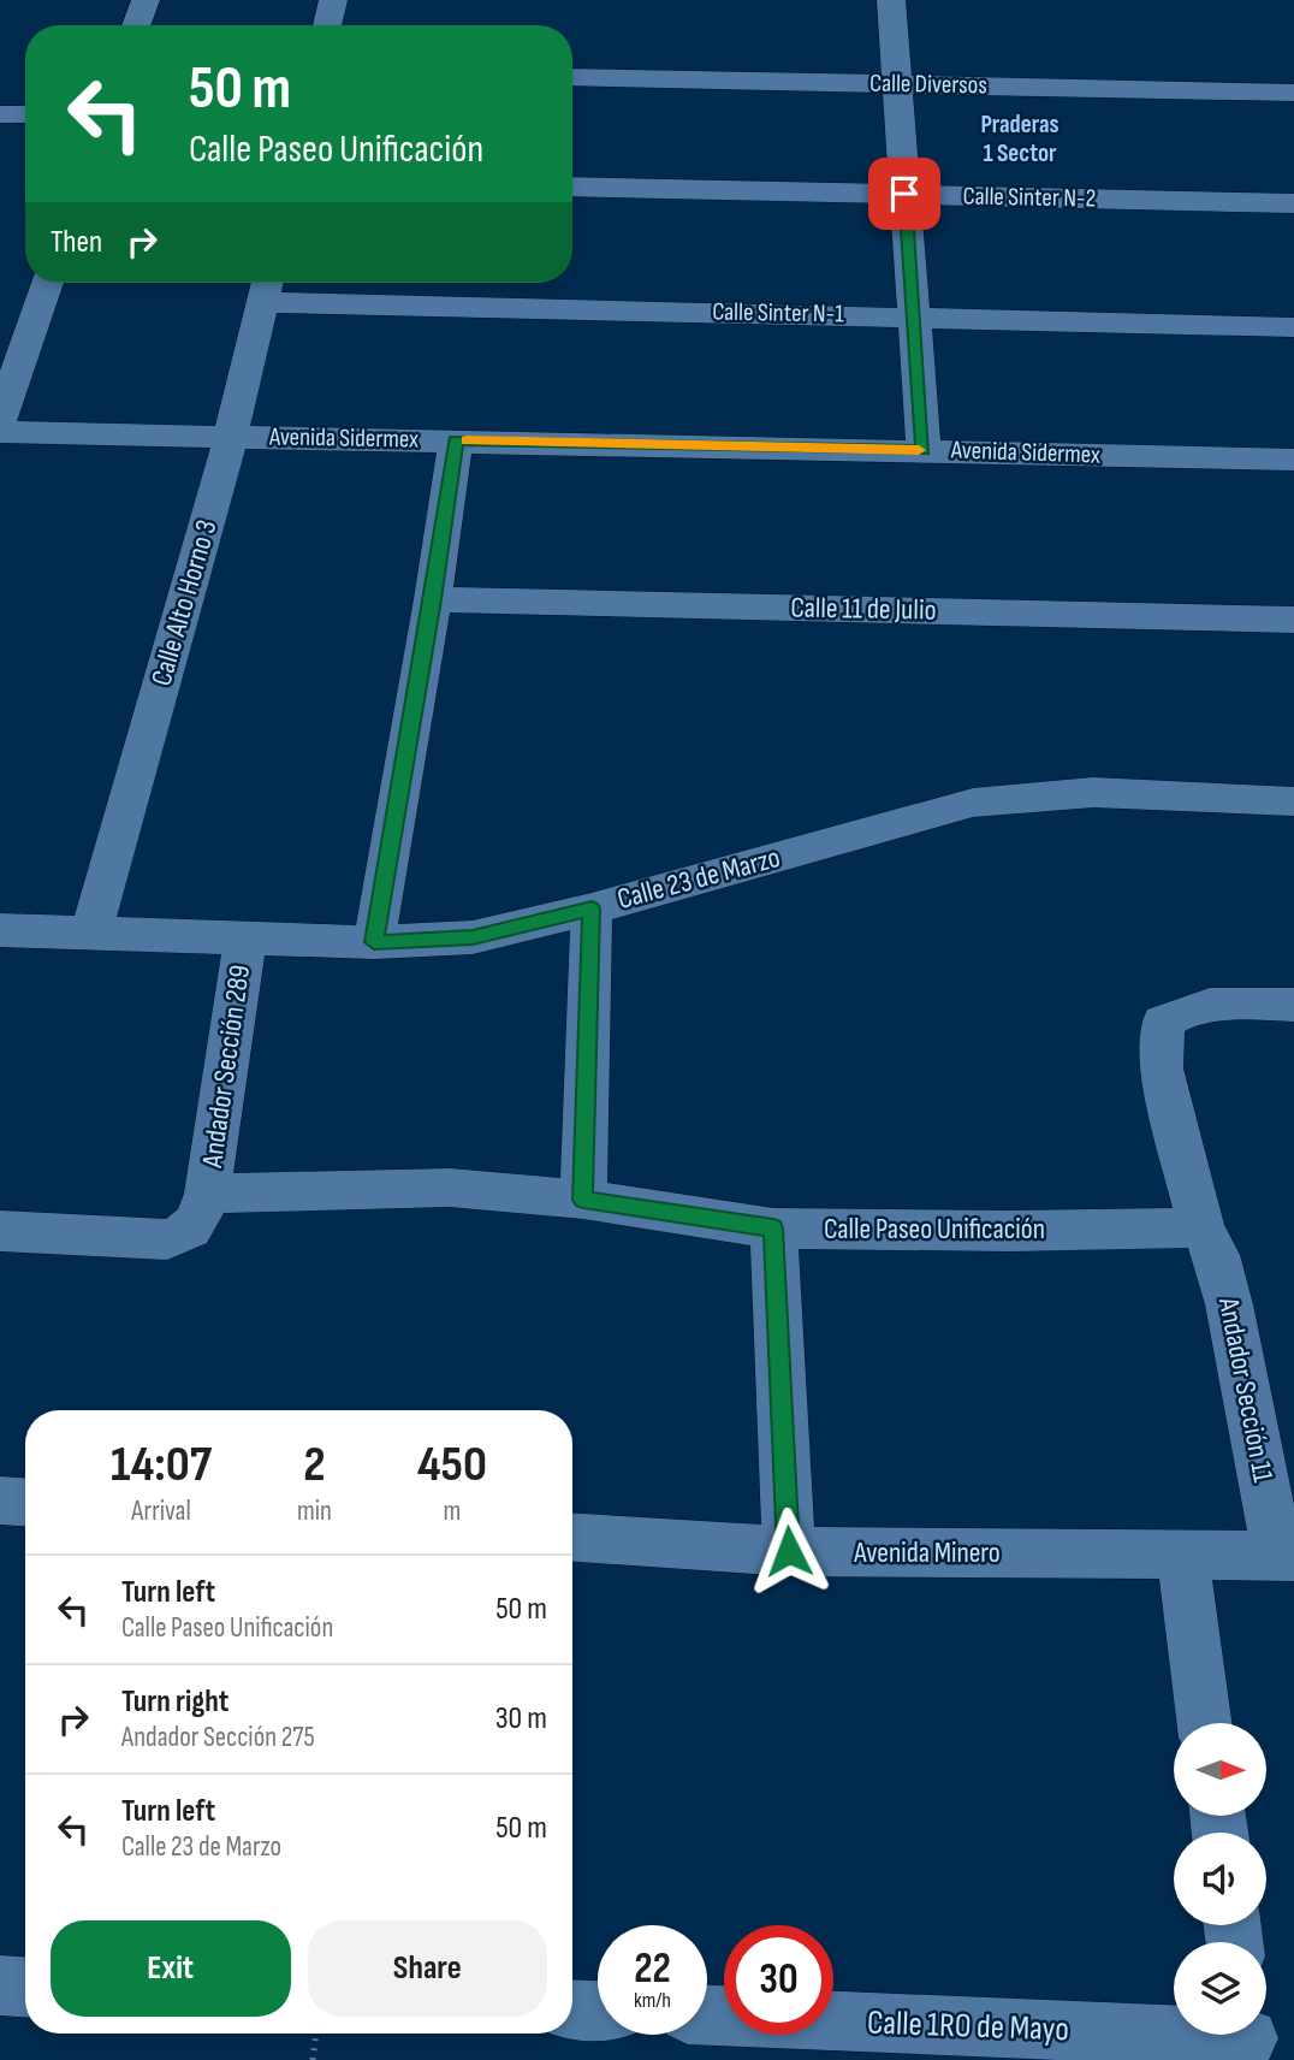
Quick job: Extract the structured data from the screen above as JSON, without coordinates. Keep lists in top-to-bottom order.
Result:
{
  "streets": {
    "street": [
      "Calle Diversos",
      "Calle Sinter N-2",
      "Calle Sinter N-1",
      "Avenida Sidermex",
      "Calle Alto Horno 3",
      "Calle 11 de Julio",
      "Calle 23 de Marzo",
      "Andador Sección 289",
      "Calle Paseo Unificación",
      "Andador Sección 11",
      "Avenida Minero",
      "Calle 1RO de Mayo"
    ]
  },
  "crossings": [
    ["Calle Sinter N-1", "Calle Alto Horno 3"],
    ["Avenida Sidermex", "Calle Alto Horno 3"],
    ["Calle Alto Horno 3", "Calle 23 de Marzo"],
    ["Calle 23 de Marzo", "Andador Sección 289"],
    ["Andador Sección 289", "Calle Paseo Unificación"],
    ["Calle Paseo Unificación", "Andador Sección 11"],
    ["Andador Sección 11", "Avenida Minero"]
  ],
  "districts": ["Praderas 1 Sector"],
  "north": "right",
  "page": {
    "turn": ["50 m", "Calle Paseo Unificación"],
    "then": "Then",
    "eta": [
      "14:07",
      "Arrival",
      "2",
      "min",
      "450",
      "m"
    ],
    "list": [
      {
        "name": "Turn left",
        "note": "Calle Paseo Unificación",
        "value": "50 m"
      },
      {
        "name": "Turn right",
        "note": "Andador Sección 275",
        "value": "30 m"
      },
      {
        "name": "Turn left",
        "note": "Calle 23 de Marzo",
        "value": "50 m"
      }
    ],
    "buttons": ["Exit", "Share"],
    "speed": "22 km/h",
    "limit": "30"
  }
}
